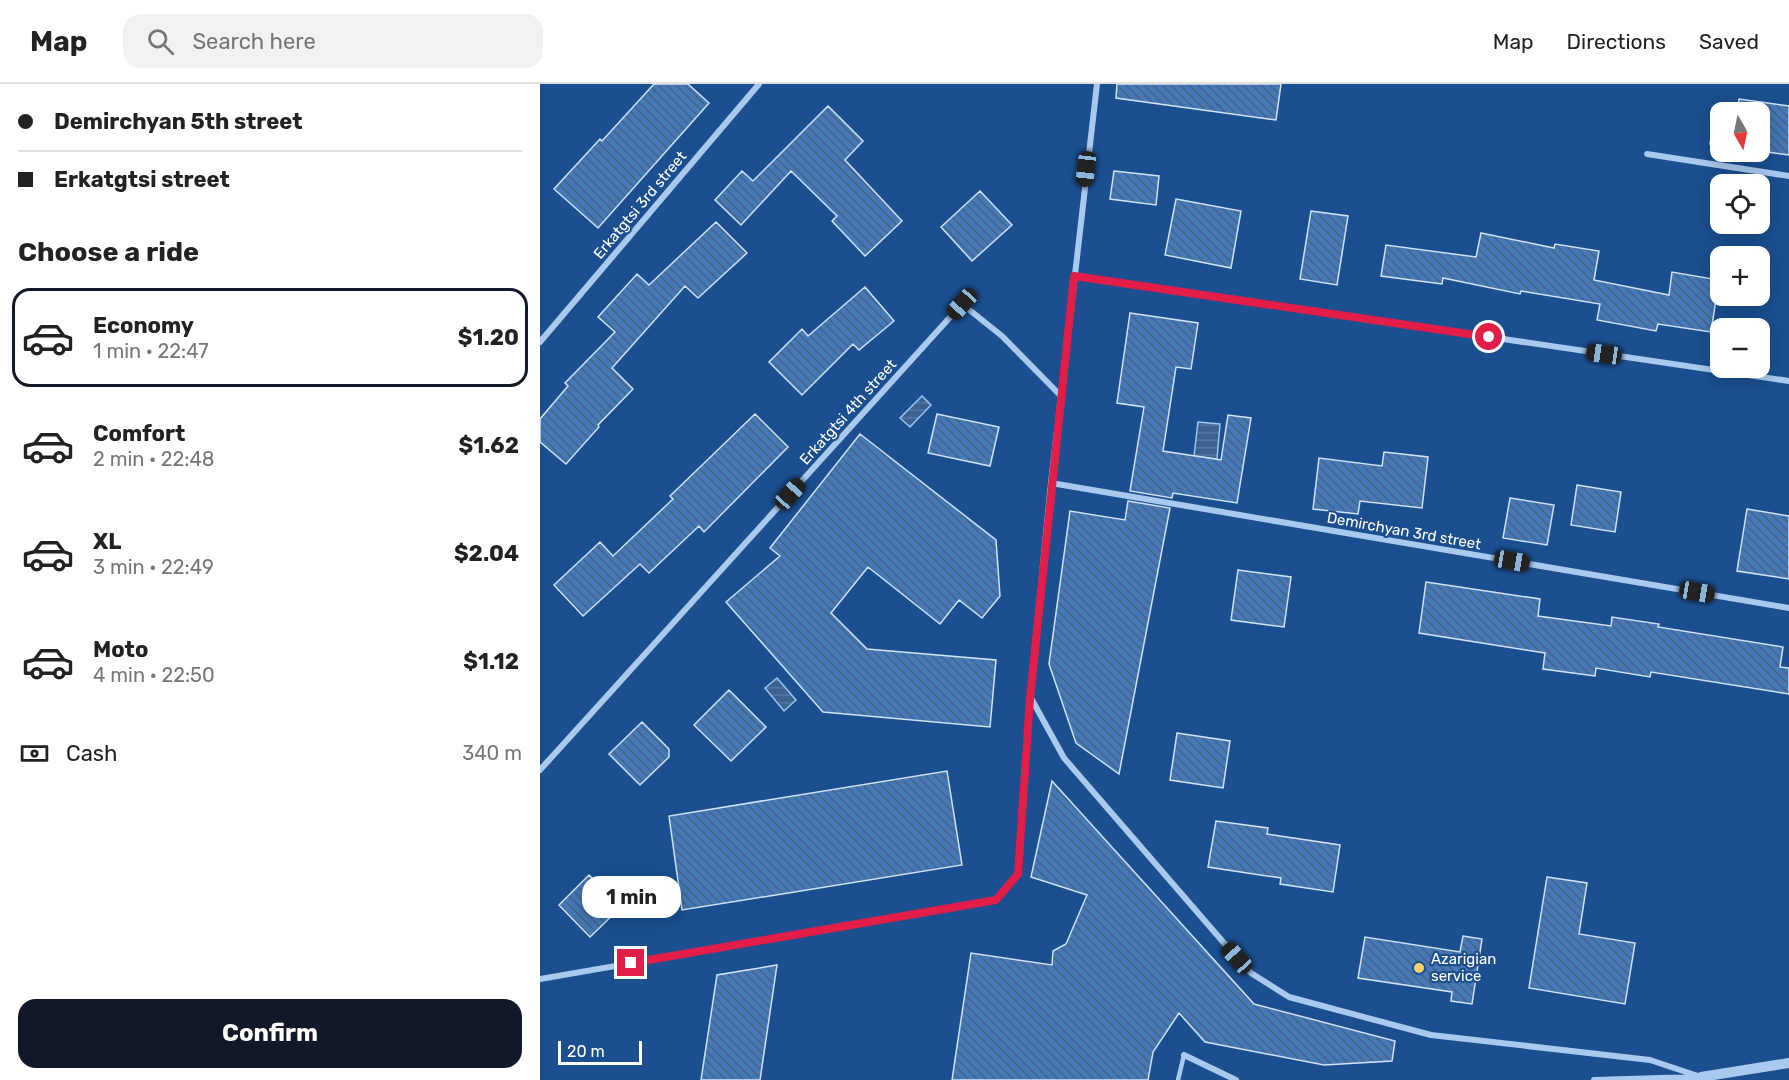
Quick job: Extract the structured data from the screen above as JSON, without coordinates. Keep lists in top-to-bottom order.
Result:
{
  "streets": {
    "street": ["Erkatgtsi 3rd street", "Erkatgtsi 4th street", "Demirchyan 3rd street"]
  },
  "places": ["Azarigian service"],
  "scale_bar": "20 m",
  "north": "bottom",
  "page": {
    "header": "Map",
    "search": "Search here",
    "nav": ["Map", "Directions", "Saved"],
    "banner": ["Demirchyan 5th street", "Erkatgtsi street"],
    "map_buttons": ["+", "−"],
    "heading": "Choose a ride",
    "list": [
      {
        "name": "Economy",
        "note": "1 min · 22:47",
        "value": "$1.20"
      },
      {
        "name": "Comfort",
        "note": "2 min · 22:48",
        "value": "$1.62"
      },
      {
        "name": "XL",
        "note": "3 min · 22:49",
        "value": "$2.04"
      },
      {
        "name": "Moto",
        "note": "4 min · 22:50",
        "value": "$1.12"
      }
    ],
    "pay": ["Cash", "340 m"],
    "bubble": "1 min",
    "buttons": "Confirm",
    "scale": "20 m"
  }
}
